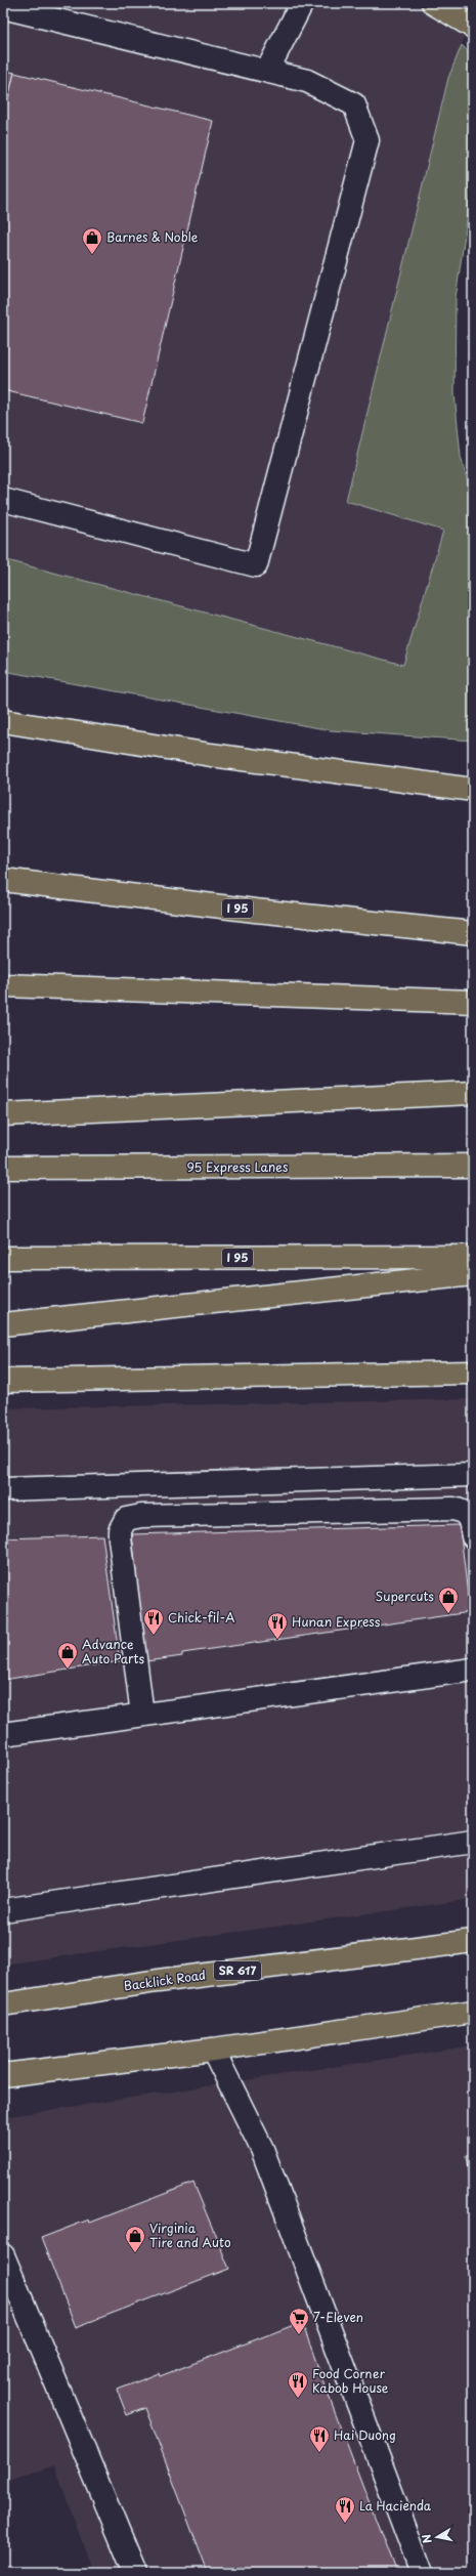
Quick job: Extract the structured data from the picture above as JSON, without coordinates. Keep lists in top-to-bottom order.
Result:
{
  "streets": {
    "main road": [
      "I 95",
      "95 Express Lanes",
      "SR 617",
      "Backlick Road"
    ]
  },
  "places": {
    "shop": [
      "Barnes & Noble",
      "Supercuts",
      "Advance Auto Parts",
      "Virginia Tire and Auto"
    ],
    "restaurant": [
      "Chick-fil-A",
      "Hunan Express",
      "Food Corner Kabob House",
      "Hai Duong",
      "La Hacienda"
    ],
    "supermarket": ["7-Eleven"]
  },
  "north": "left"
}
